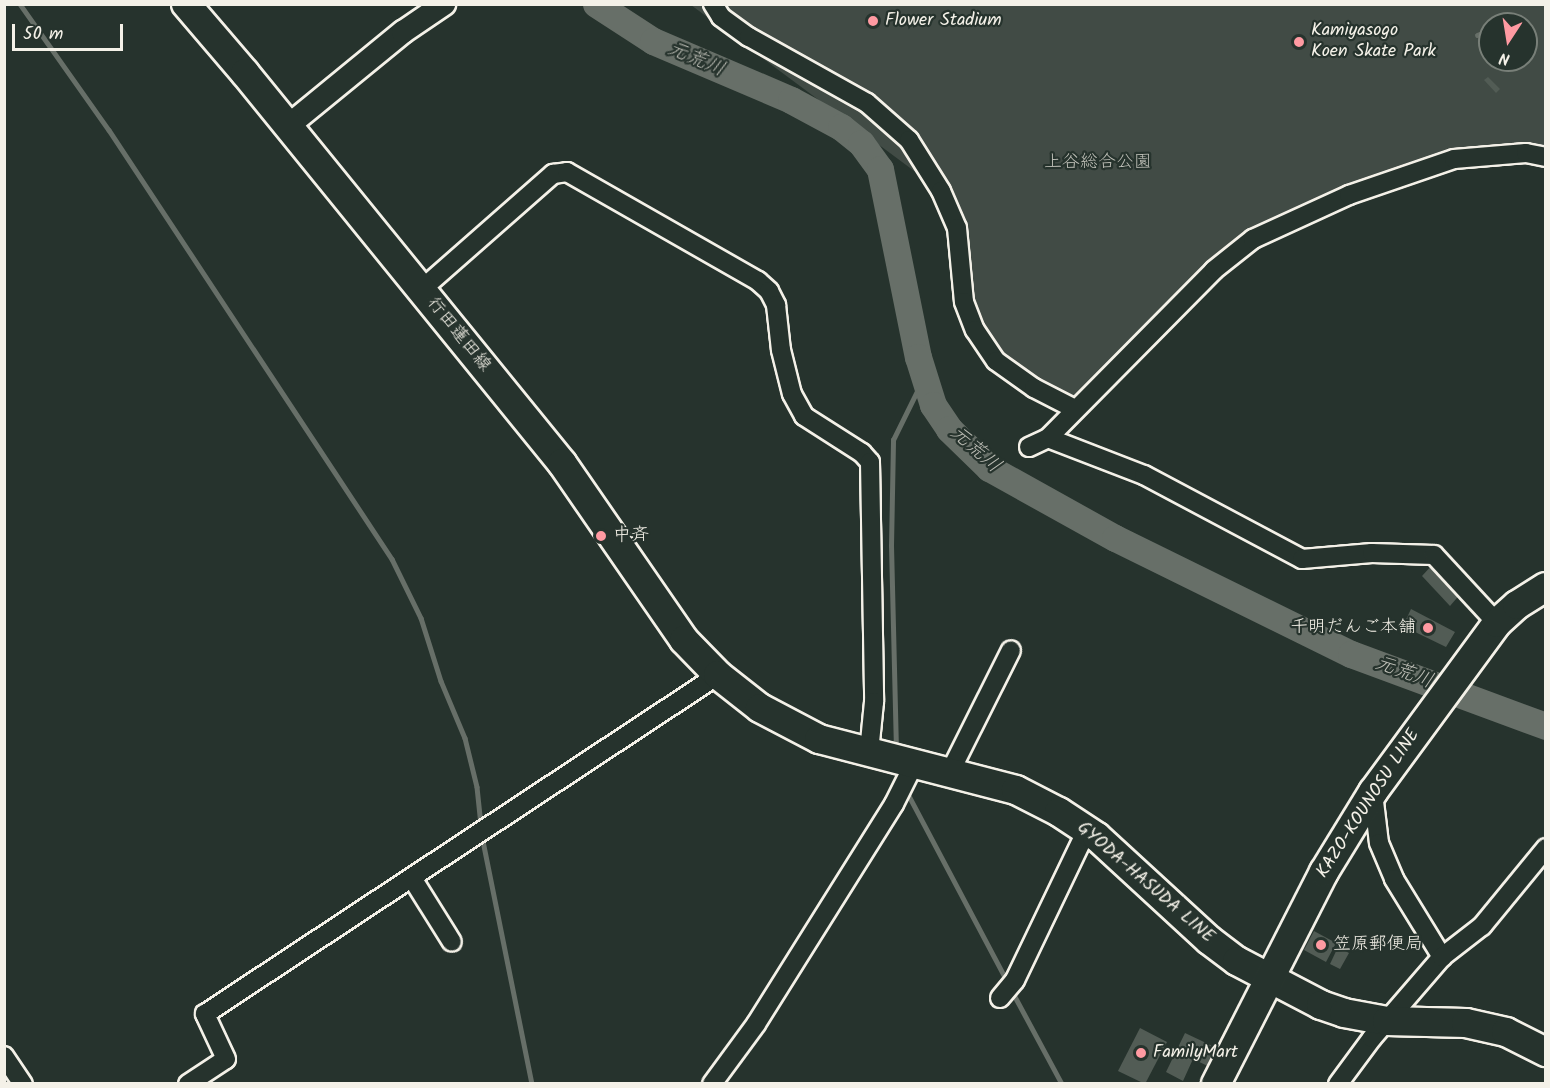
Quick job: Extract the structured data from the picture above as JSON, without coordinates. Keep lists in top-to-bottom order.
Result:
{
  "streets": {
    "main road": ["行田蓮田線", "KAZO-KOUNOSU LINE", "GYODA-HASUDA LINE"]
  },
  "crossings": [
    ["行田蓮田線", "GYODA-HASUDA LINE"],
    ["KAZO-KOUNOSU LINE", "GYODA-HASUDA LINE"]
  ],
  "water": ["元荒川"],
  "parks": ["上谷総合公園"],
  "places": [
    "Flower Stadium",
    "Kamiyasogo Koen Skate Park",
    "中斉",
    "千明だんご本舗",
    "笠原郵便局",
    "FamilyMart"
  ],
  "scale_bar": "50 m",
  "north": "bottom"
}
